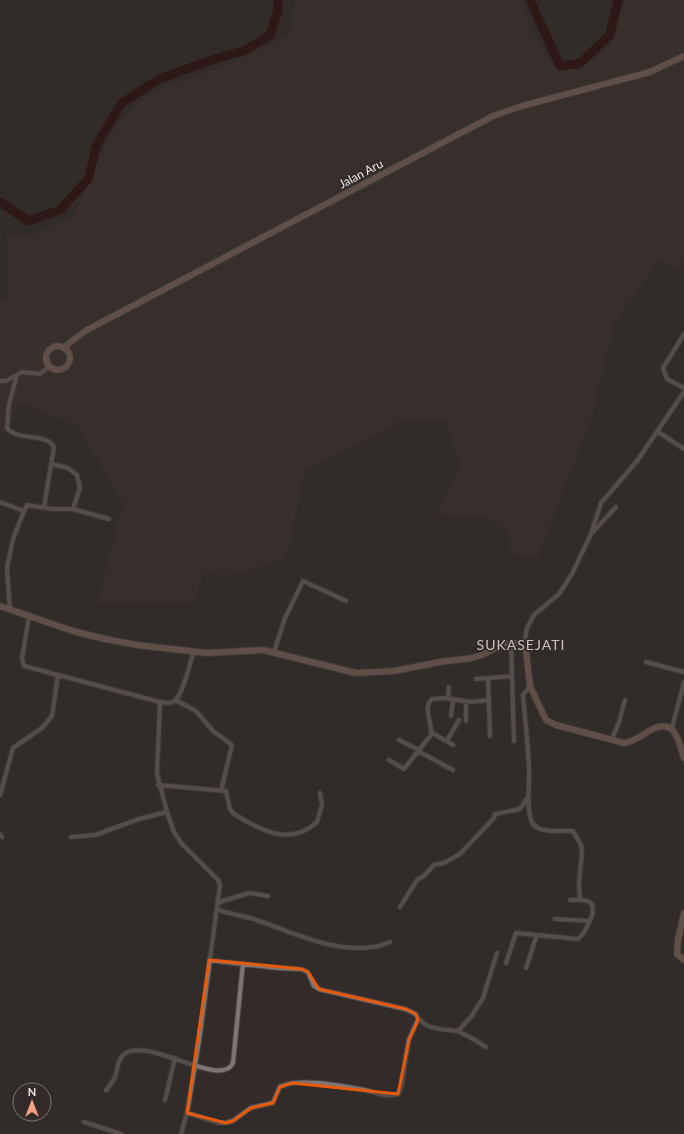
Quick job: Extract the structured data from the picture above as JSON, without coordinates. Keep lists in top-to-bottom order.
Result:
{
  "streets": {
    "street": ["Jalan Aru"]
  },
  "districts": ["SUKASEJATI"],
  "north": "top"
}
